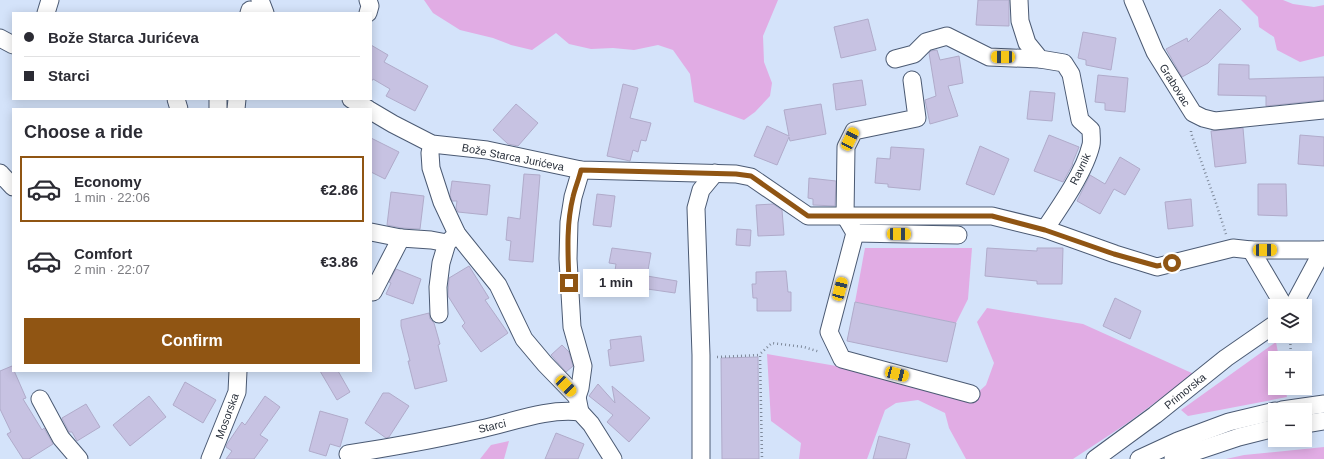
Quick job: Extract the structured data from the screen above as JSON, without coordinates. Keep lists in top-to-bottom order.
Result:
{
  "streets": {
    "street": [
      "Grabovac",
      "Bože Starca Jurićeva",
      "Ravnik",
      "Primorska",
      "Mosorska",
      "Starci"
    ]
  },
  "crossings": [
    ["Bože Starca Jurićeva", "Ravnik"]
  ],
  "page": {
    "banner": ["Bože Starca Jurićeva", "Starci"],
    "heading": "Choose a ride",
    "list": [
      {
        "name": "Economy",
        "note": "1 min · 22:06",
        "value": "€2.86"
      },
      {
        "name": "Comfort",
        "note": "2 min · 22:07",
        "value": "€3.86"
      }
    ],
    "bubble": "1 min",
    "map_buttons": ["+", "−"],
    "buttons": "Confirm"
  }
}
